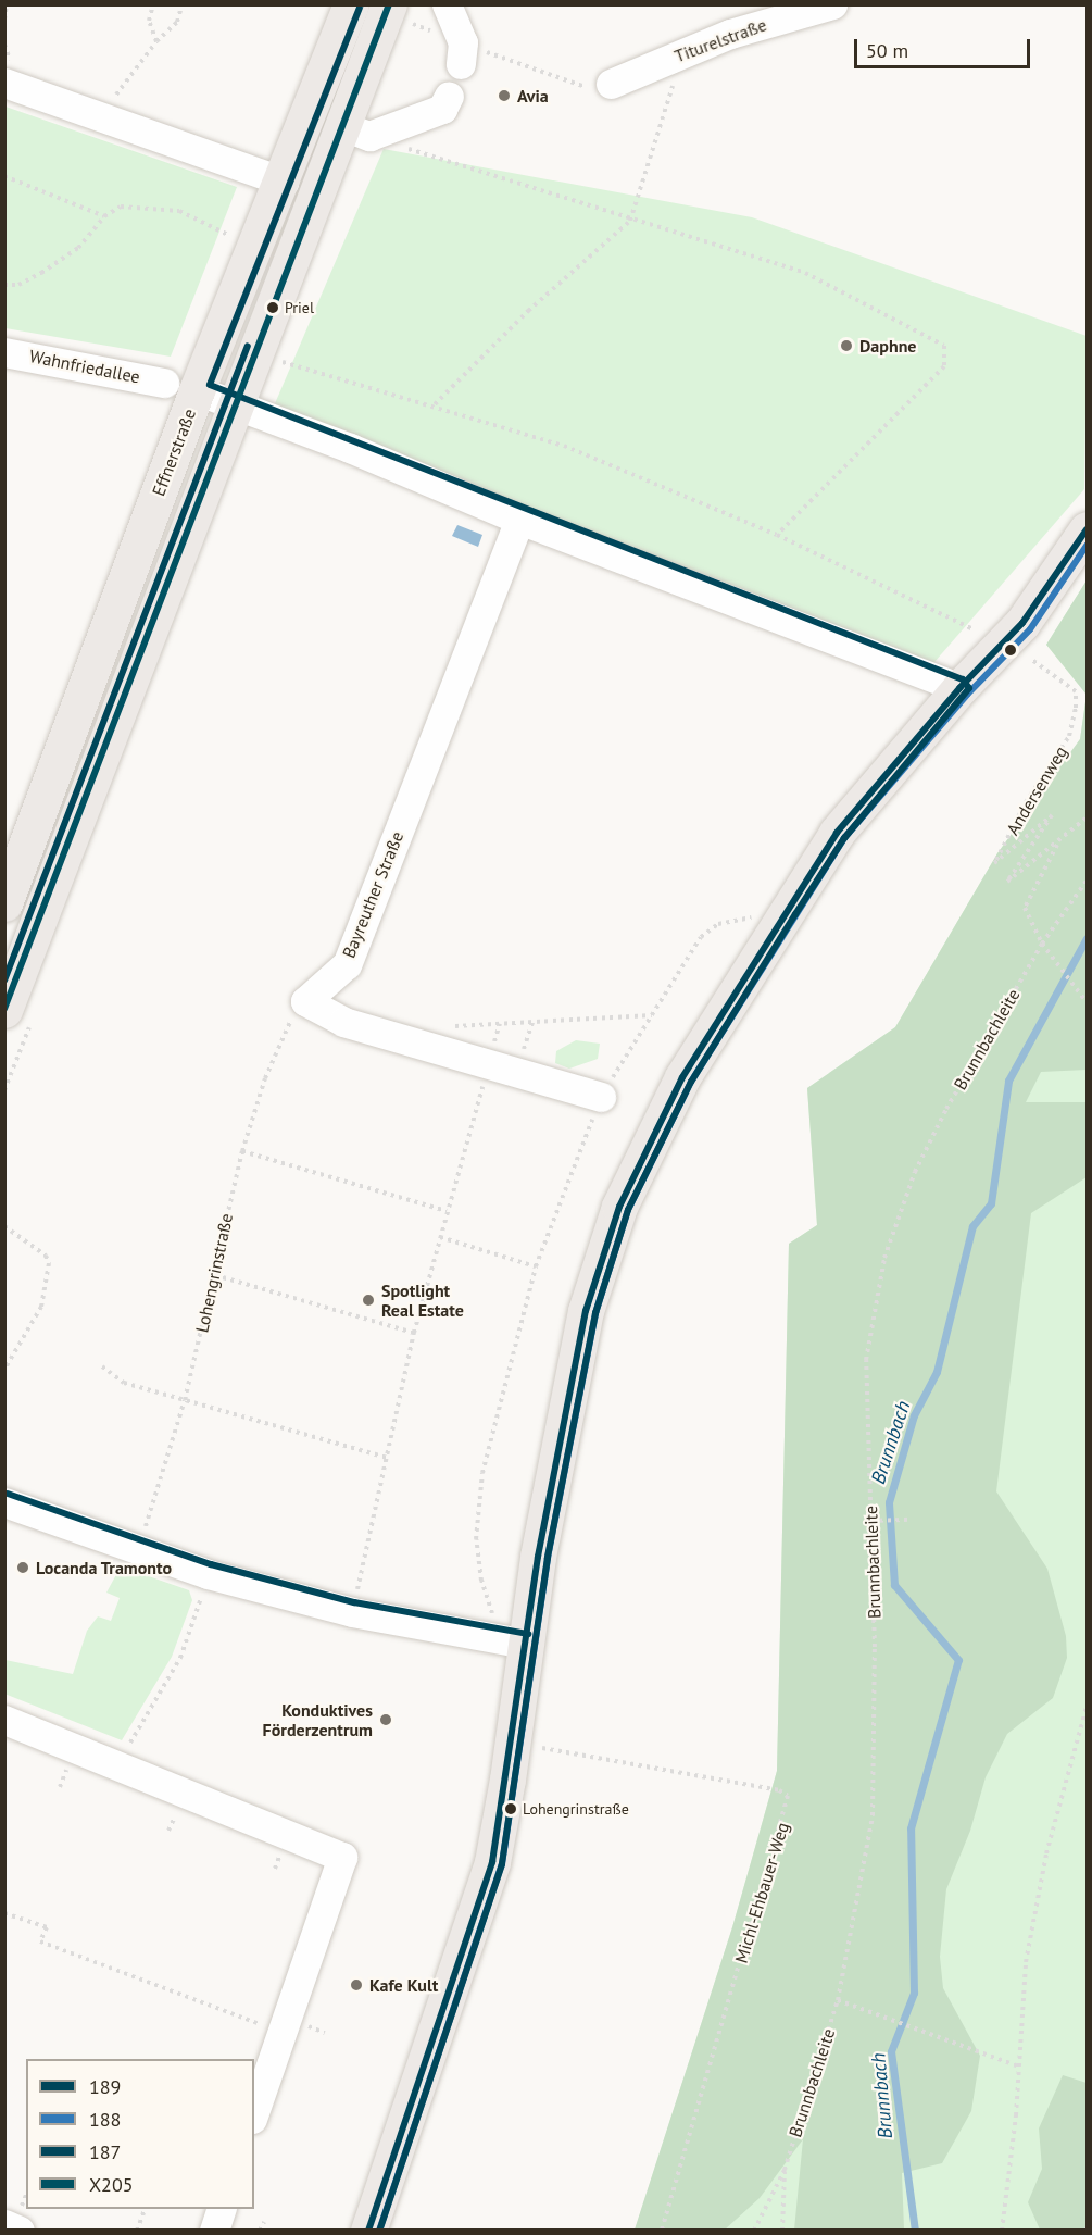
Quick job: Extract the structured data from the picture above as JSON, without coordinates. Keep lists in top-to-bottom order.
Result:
{
  "streets": {
    "main road": ["Effnerstraße"],
    "street": ["Titurelstraße", "Wahnfriedallee", "Bayreuther Straße"],
    "path": [
      "Andersenweg",
      "Brunnbachleite",
      "Lohengrinstraße",
      "Michl-Ehbauer-Weg"
    ]
  },
  "crossings": [
    ["Wahnfriedallee", "Effnerstraße"],
    ["Wahnfriedallee", "Bayreuther Straße"],
    ["Bayreuther Straße", "Lohengrinstraße"]
  ],
  "water": ["Brunnbach"],
  "places": [
    "Avia",
    "Priel",
    "Daphne",
    "Spotlight Real Estate",
    "Locanda Tramonto",
    "Konduktives Förderzentrum",
    "Lohengrinstraße",
    "Kafe Kult"
  ],
  "lines": [
    "transit line X205",
    "transit line 187",
    "transit line 189",
    "transit line 188"
  ],
  "legend": [
    "189",
    "188",
    "187",
    "X205"
  ],
  "scale_bar": "50 m"
}
